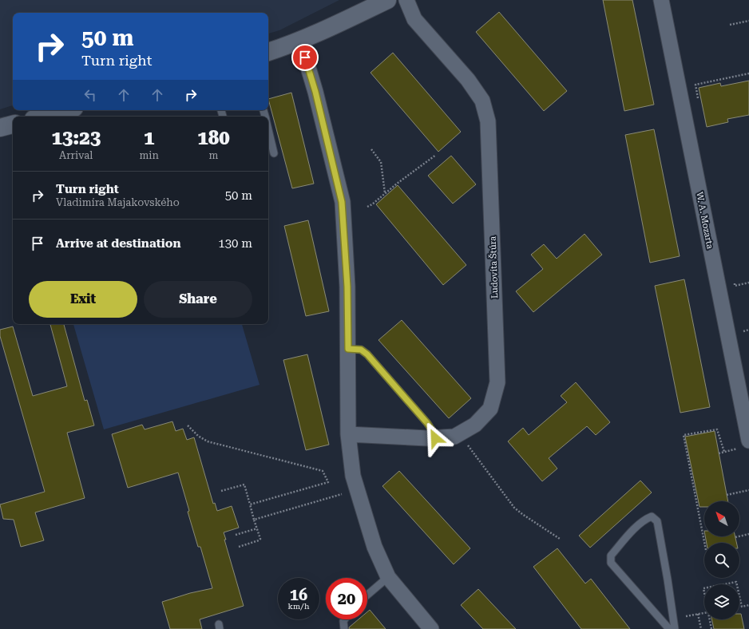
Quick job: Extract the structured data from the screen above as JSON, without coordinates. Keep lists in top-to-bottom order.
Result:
{
  "streets": {
    "street": ["W. A. Mozarta", "Ludovíta Štúra"]
  },
  "north": "top left",
  "page": {
    "turn": ["50 m", "Turn right"],
    "eta": [
      "13:23",
      "Arrival",
      "1",
      "min",
      "180",
      "m"
    ],
    "list": [
      {
        "name": "Turn right",
        "note": "Vladimíra Majakovského",
        "value": "50 m"
      },
      {
        "name": "Arrive at destination",
        "value": "130 m"
      }
    ],
    "buttons": ["Exit", "Share"],
    "speed": "16 km/h",
    "limit": "20"
  }
}
